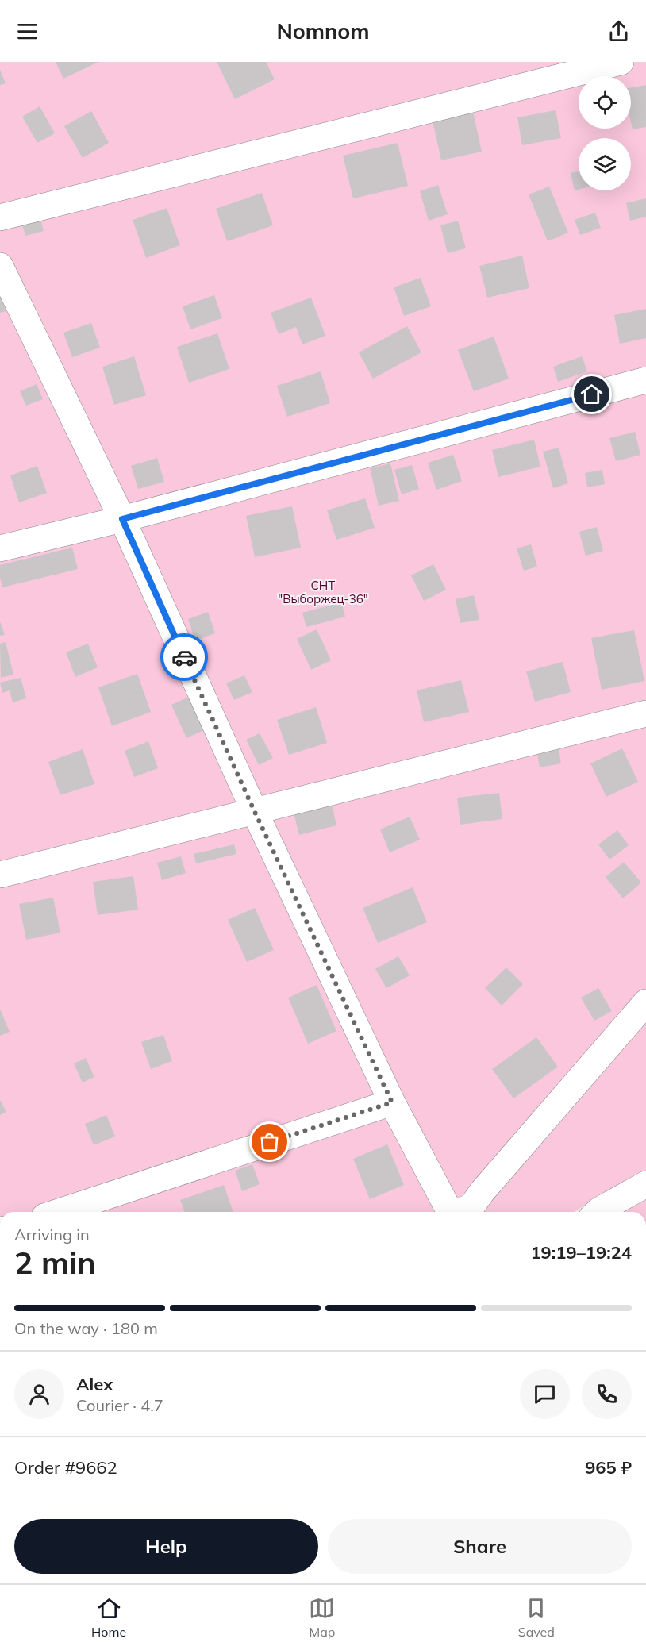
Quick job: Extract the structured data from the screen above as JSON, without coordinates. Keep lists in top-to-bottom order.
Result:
{
  "parks": ["СНТ \"Выборжец-36\""],
  "page": {
    "header": "Nomnom",
    "heading": ["2 min", "Arriving in", "19:19–19:24"],
    "panel": [
      "Alex",
      "Courier · 4.7",
      "Order #9662",
      "965 ₽"
    ],
    "bar": "On the way · 180 m",
    "buttons": ["Help", "Share"],
    "tabs": ["Home", "Map", "Saved"]
  }
}
